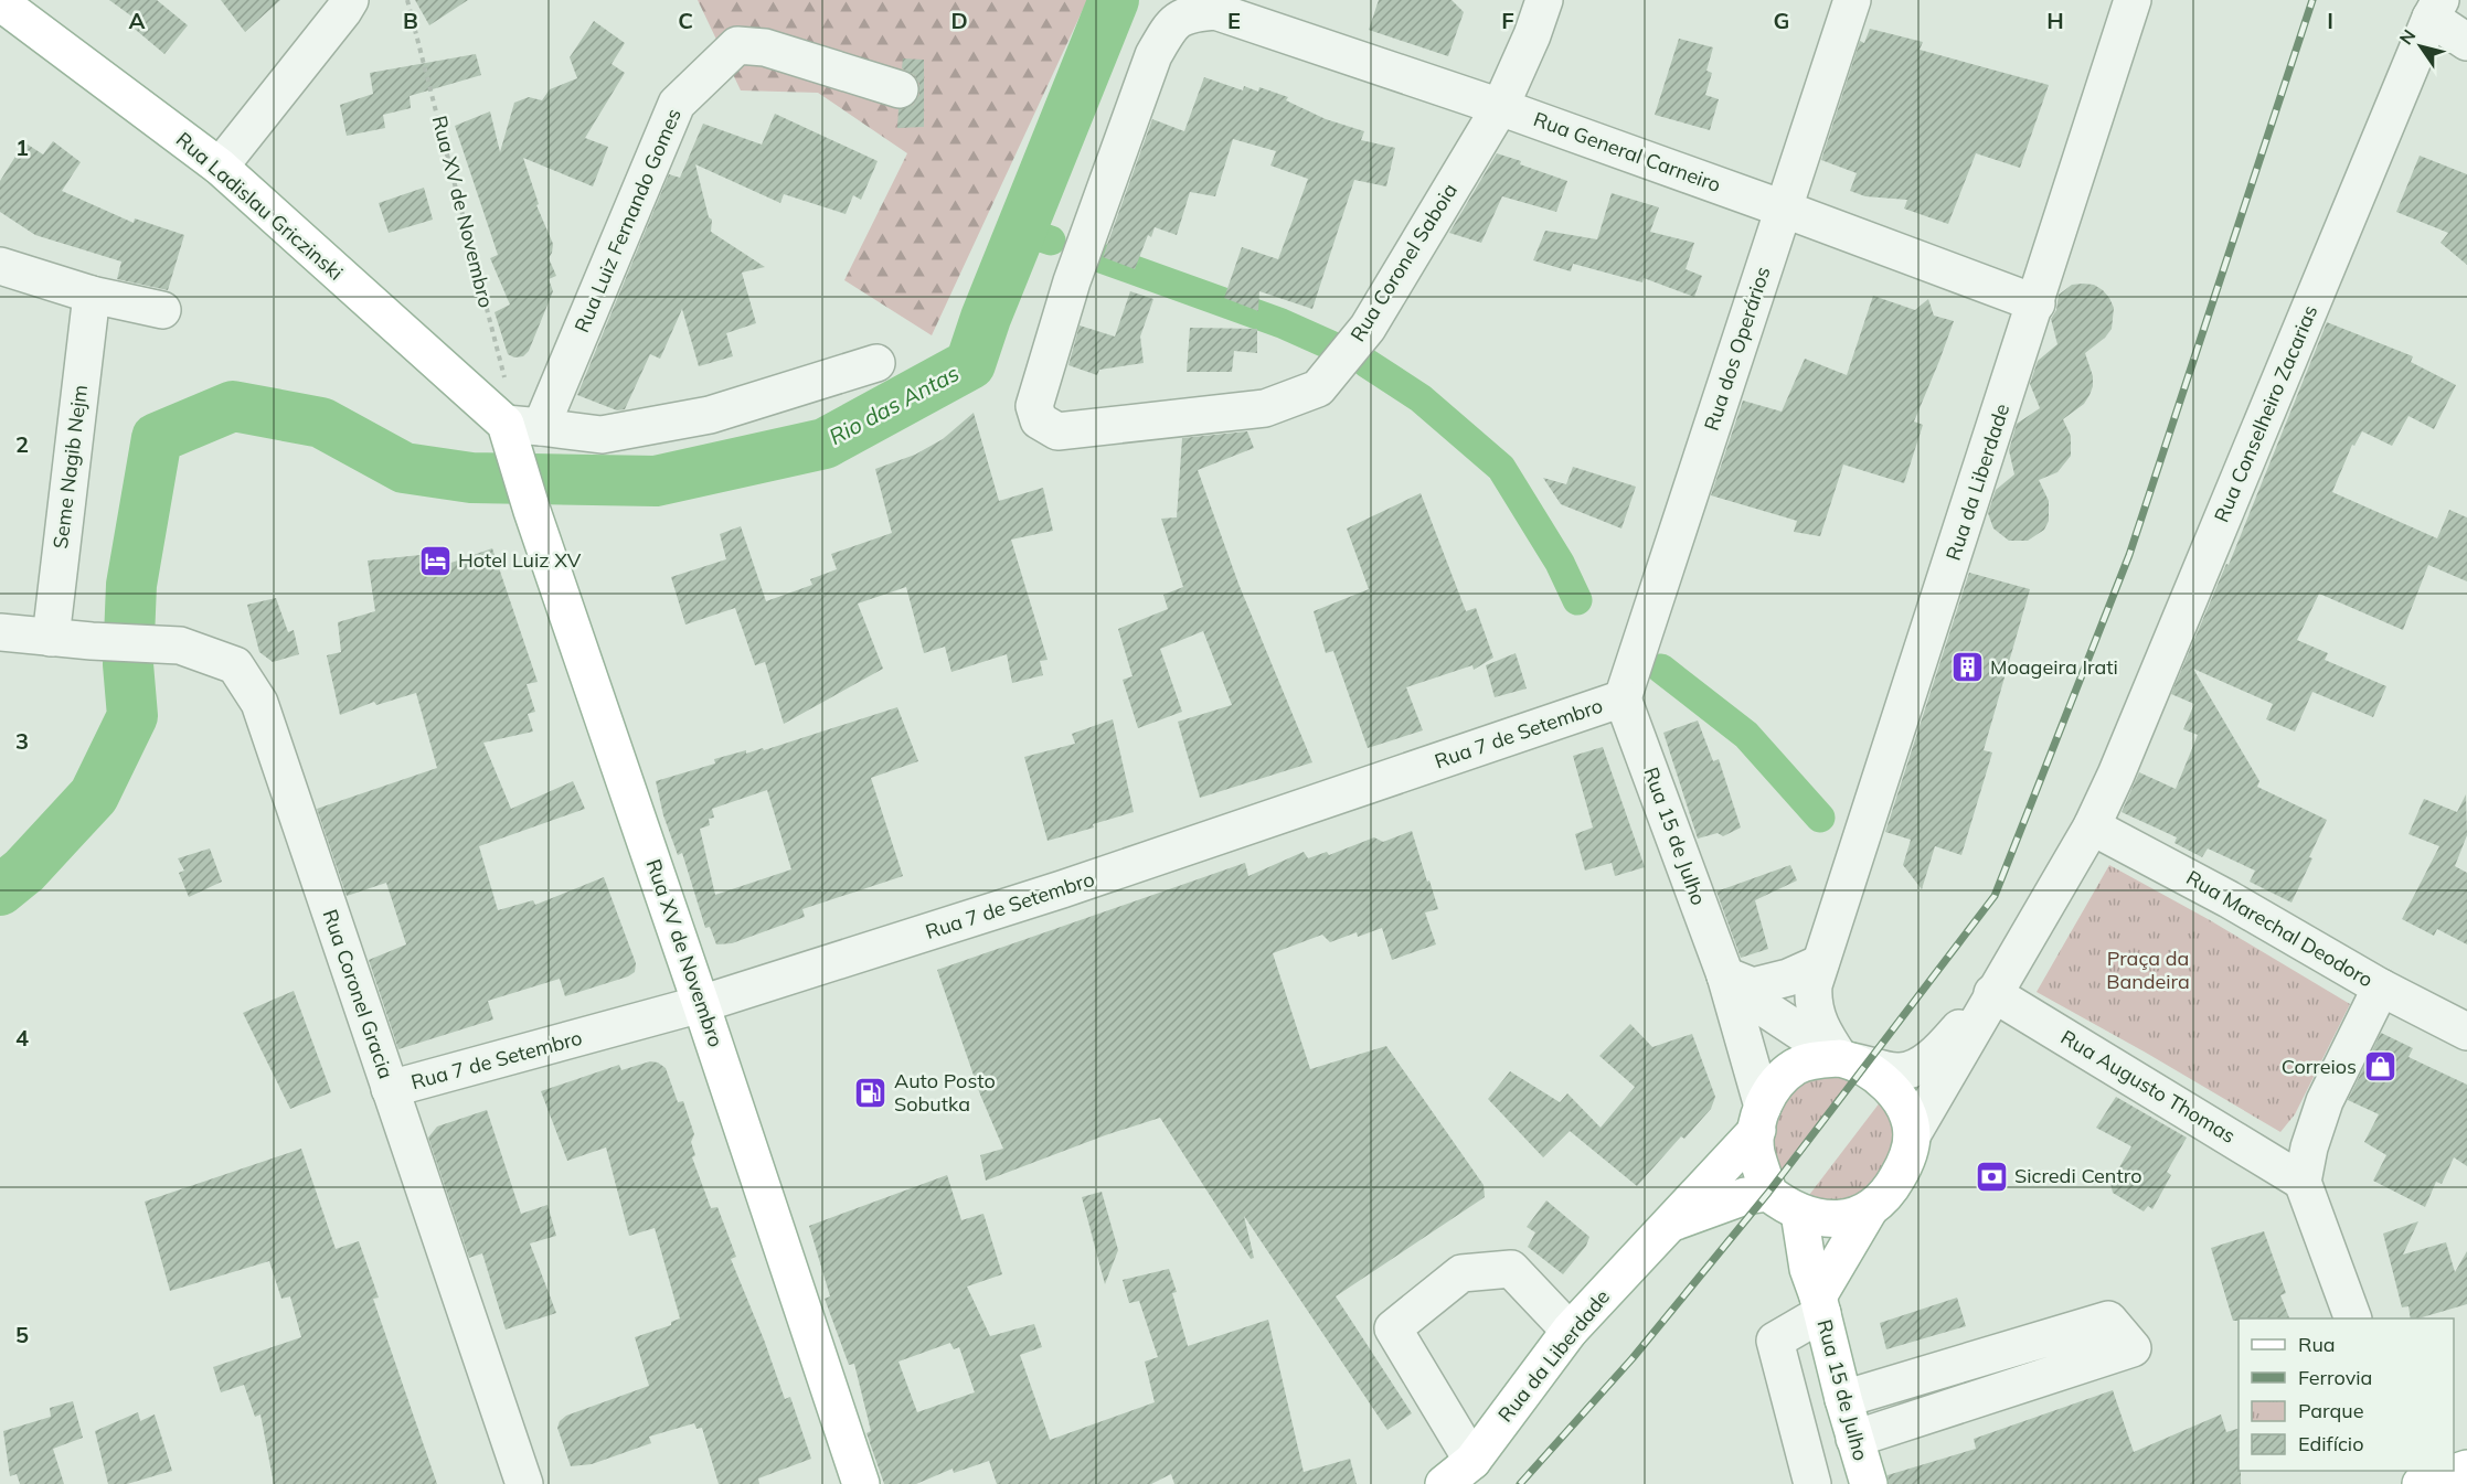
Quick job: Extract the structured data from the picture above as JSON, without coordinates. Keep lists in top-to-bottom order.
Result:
{
  "streets": {
    "main road": [
      "Rua Ladislau Griczinski",
      "Rua XV de Novembro",
      "Rua da Liberdade",
      "Rua 15 de Julho"
    ],
    "street": [
      "Rua General Carneiro",
      "Rua Luiz Fernando Gomes",
      "Rua Coronel Saboia",
      "Rua dos Operários",
      "Rua Conselheiro Zacarias",
      "Seme Nagib Nejm",
      "Rua 7 de Setembro",
      "Rua Marechal Deodoro",
      "Rua Coronel Gracia",
      "Rua Augusto Thomas"
    ]
  },
  "crossings": [
    ["Rua General Carneiro", "Rua Coronel Saboia"],
    ["Rua General Carneiro", "Rua dos Operários"],
    ["Rua General Carneiro", "Rua da Liberdade"],
    ["Rua Ladislau Griczinski", "Rua XV de Novembro"],
    ["Rua Ladislau Griczinski", "Rua Luiz Fernando Gomes"],
    ["Rua XV de Novembro", "Rua Luiz Fernando Gomes"],
    ["Rua XV de Novembro", "Rua 7 de Setembro"],
    ["Rua dos Operários", "Rua 7 de Setembro"],
    ["Rua dos Operários", "Rua 15 de Julho"],
    ["Rua Conselheiro Zacarias", "Rua Marechal Deodoro"],
    ["Rua Conselheiro Zacarias", "Rua Augusto Thomas"],
    ["Seme Nagib Nejm", "Rua Coronel Gracia"],
    ["Rua da Liberdade", "Rua 15 de Julho"],
    ["Rua 7 de Setembro", "Rua 15 de Julho"],
    ["Rua 7 de Setembro", "Rua Coronel Gracia"]
  ],
  "water": ["Rio das Antas"],
  "parks": ["Praça da Bandeira"],
  "places": {
    "hotel": ["Hotel Luiz XV"],
    "building": ["Moageira Irati"],
    "shop": ["Correios"],
    "fuel station": ["Auto Posto Sobutka"],
    "bank": ["Sicredi Centro"]
  },
  "legend": [
    "Rua",
    "Ferrovia",
    "Parque",
    "Edifício"
  ],
  "north": "top left",
  "grid": {
    "columns": [
      "A",
      "B",
      "C",
      "D",
      "E",
      "F",
      "G",
      "H",
      "I"
    ],
    "rows": [
      "1",
      "2",
      "3",
      "4",
      "5"
    ]
  }
}
